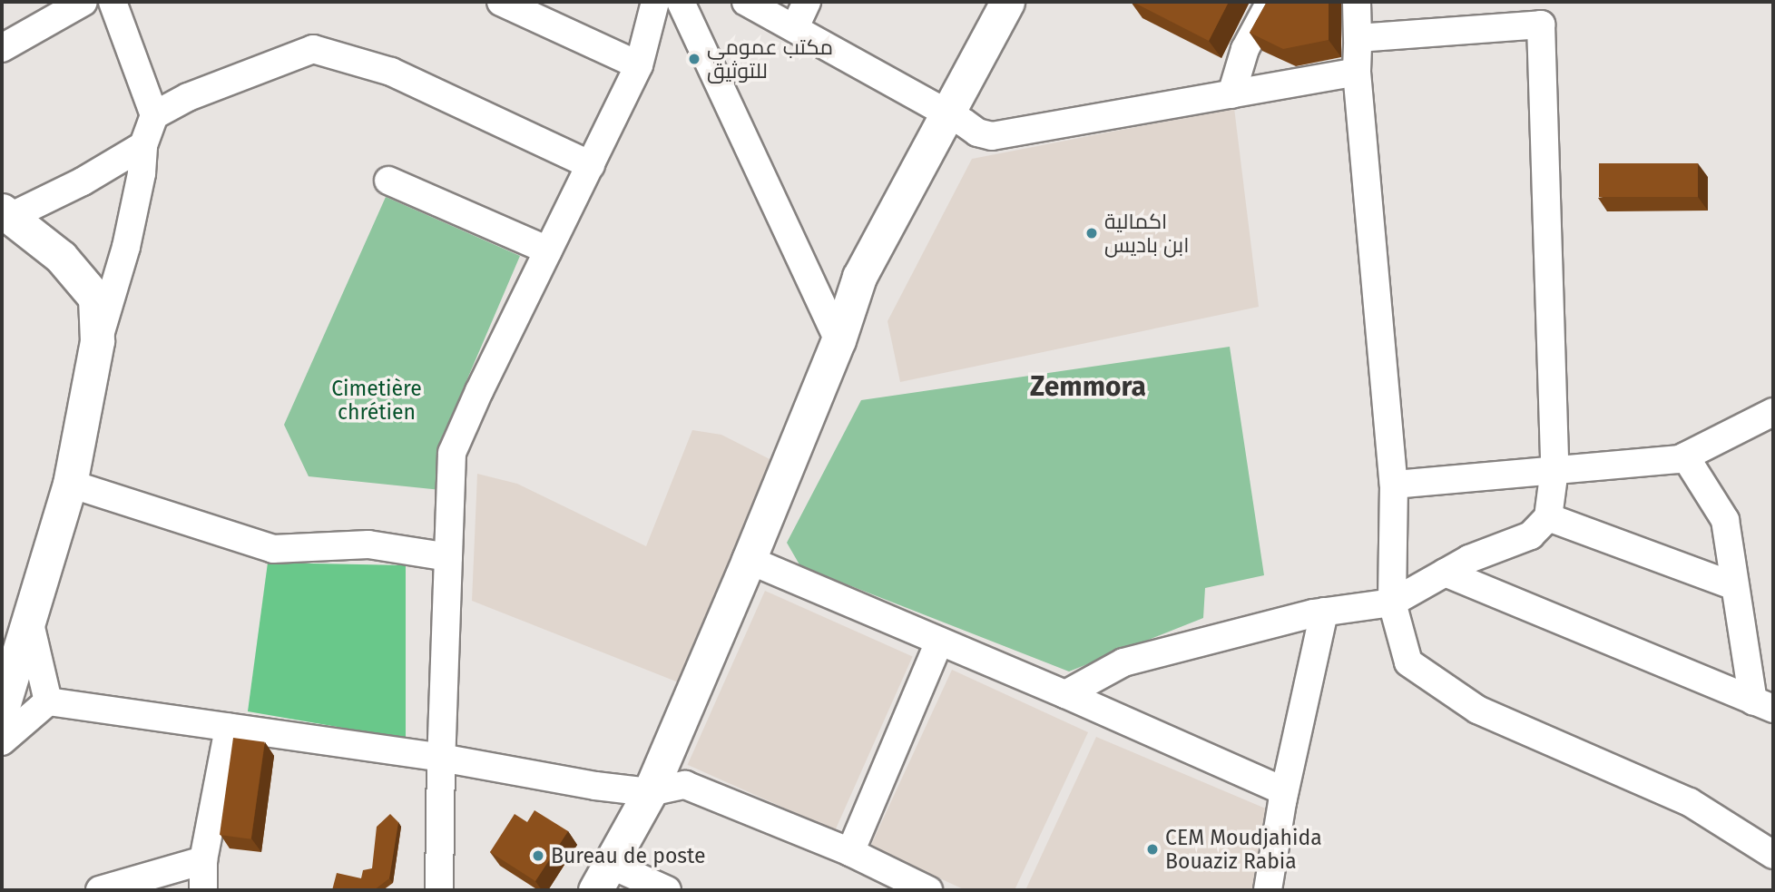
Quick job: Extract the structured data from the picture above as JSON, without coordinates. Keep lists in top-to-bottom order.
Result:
{
  "districts": ["Zemmora"],
  "parks": ["Cimetière chrétien"],
  "places": [
    "مكتب عمومي للتوثيق",
    "اكمالية ابن باديس",
    "CEM Moudjahida Bouaziz Rabia",
    "Bureau de poste"
  ]
}
